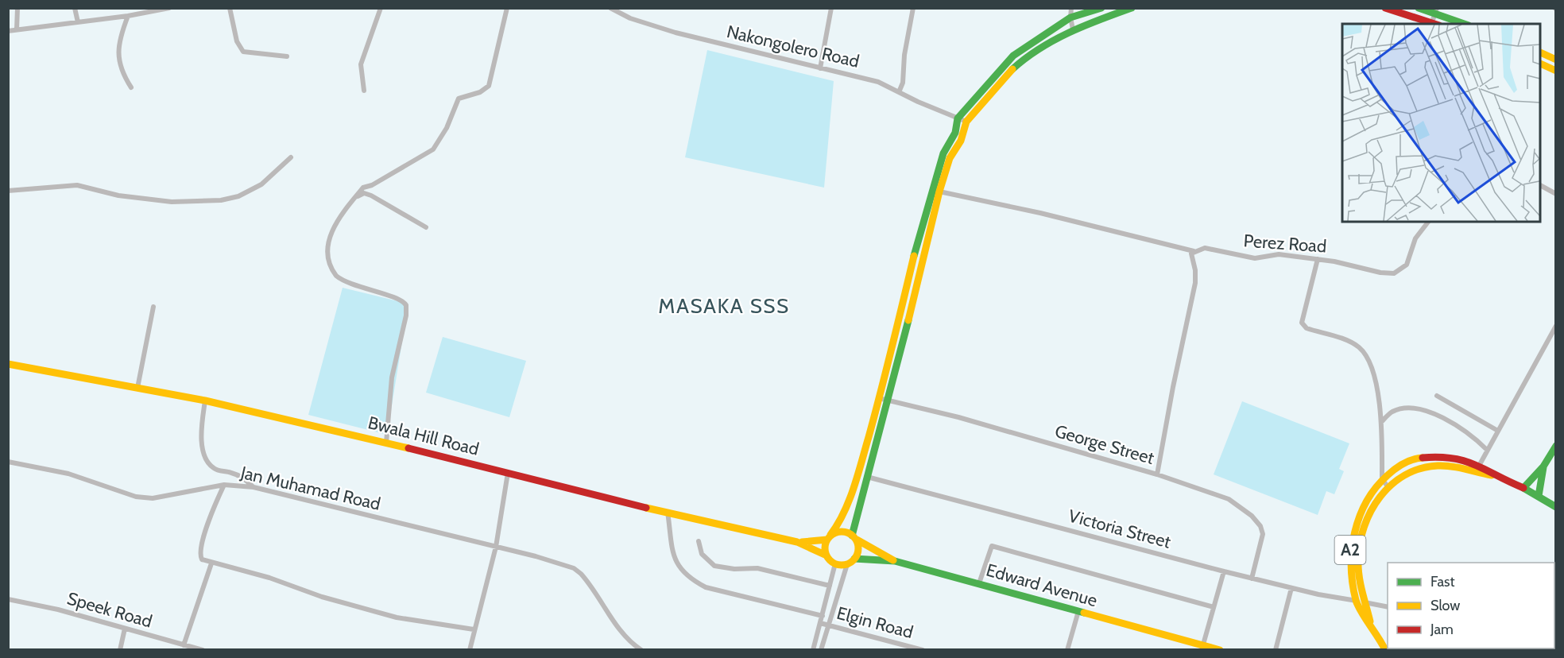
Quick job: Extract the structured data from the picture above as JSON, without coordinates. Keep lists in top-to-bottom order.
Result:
{
  "streets": {
    "main road": ["Bwala Hill Road", "A2", "Edward Avenue"],
    "street": [
      "Nakongolero Road",
      "Perez Road",
      "George Street",
      "Jan Muhamad Road",
      "Victoria Street",
      "Speek Road",
      "Elgin Road"
    ]
  },
  "crossings": [
    ["Bwala Hill Road", "Edward Avenue"],
    ["George Street", "Victoria Street"],
    ["Victoria Street", "A2"]
  ],
  "districts": ["MASAKA SSS"],
  "legend": ["Fast", "Slow", "Jam"]
}
